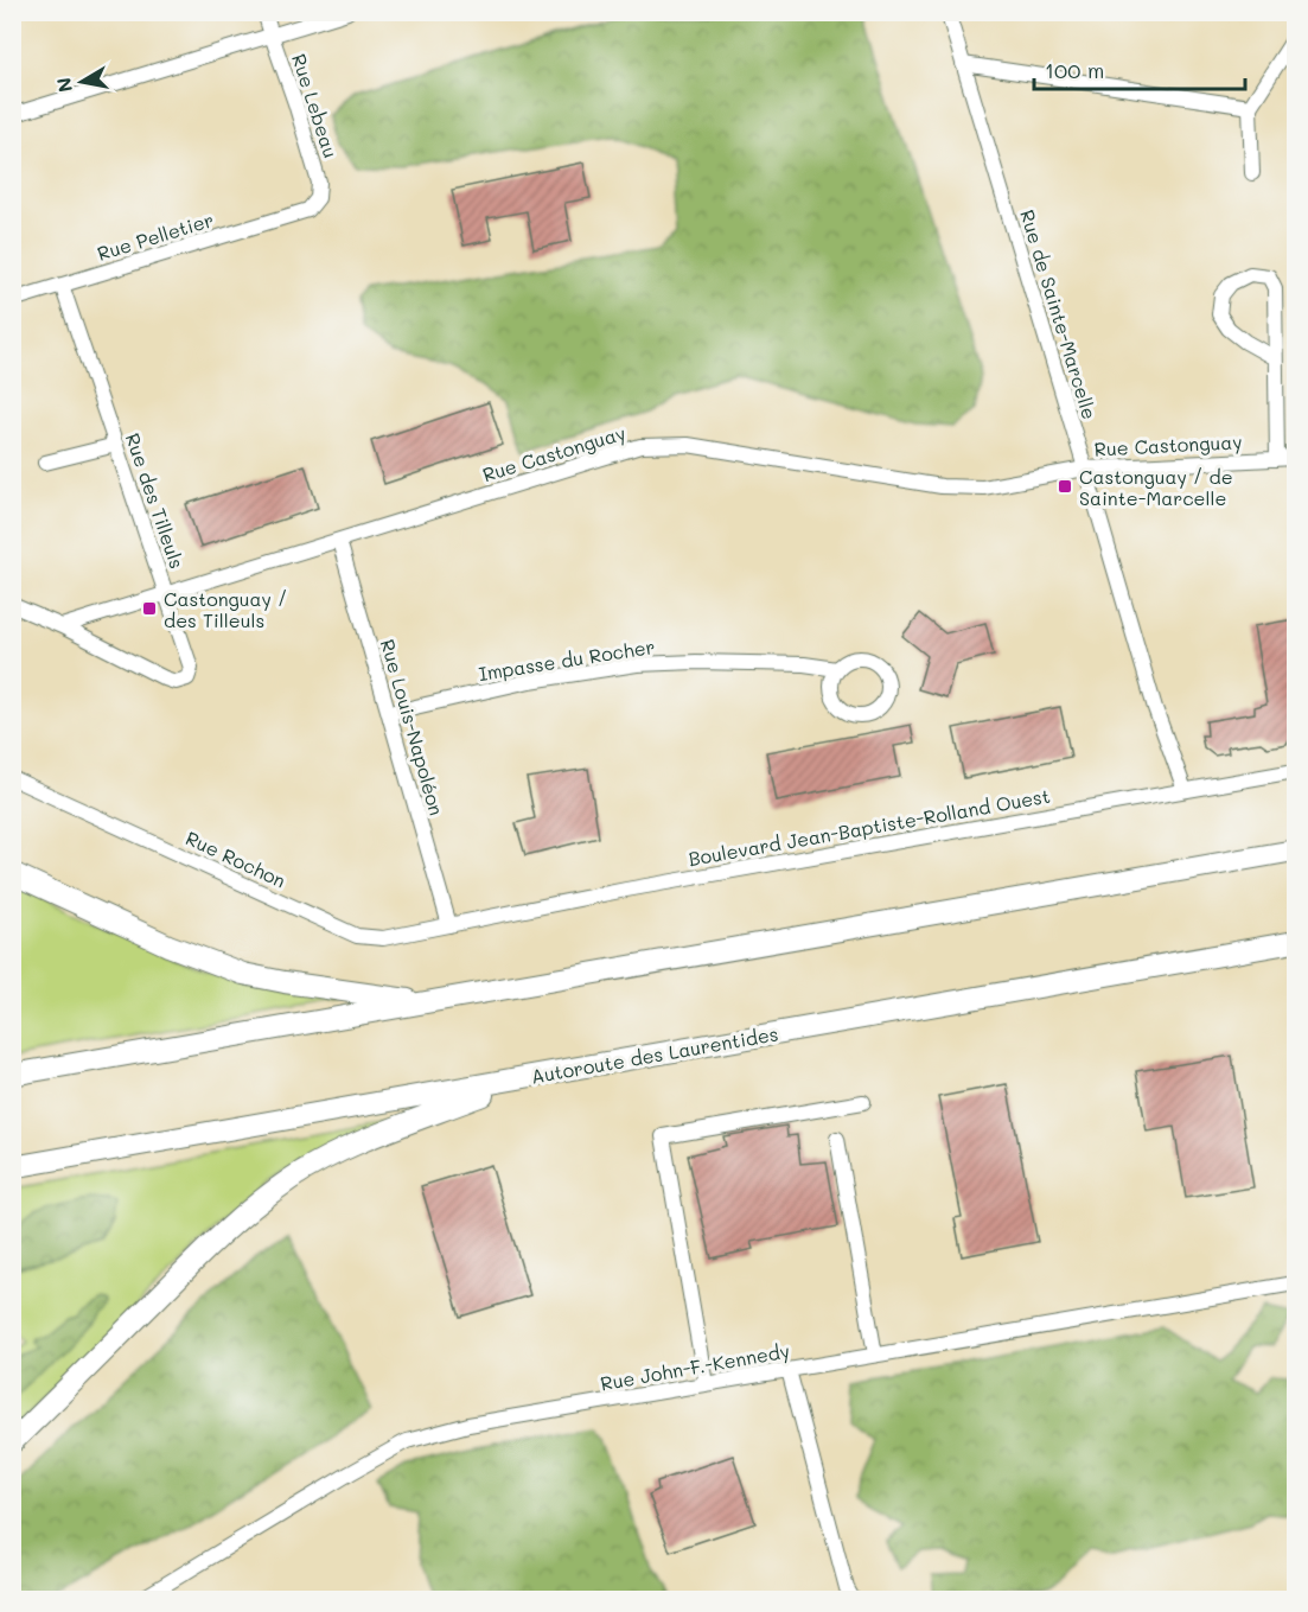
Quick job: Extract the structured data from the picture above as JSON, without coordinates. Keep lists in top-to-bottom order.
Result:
{
  "streets": {
    "highway": ["Autoroute des Laurentides"],
    "street": [
      "Rue Lebeau",
      "Rue Pelletier",
      "Rue de Sainte-Marcelle",
      "Rue Castonguay",
      "Rue des Tilleuls",
      "Impasse du Rocher",
      "Rue Louis-Napoléon",
      "Boulevard Jean-Baptiste-Rolland Ouest",
      "Rue Rochon",
      "Rue John-F.-Kennedy"
    ]
  },
  "crossings": [
    ["Rue Lebeau", "Rue Pelletier"],
    ["Rue Pelletier", "Rue des Tilleuls"],
    ["Rue de Sainte-Marcelle", "Rue Castonguay"],
    ["Rue de Sainte-Marcelle", "Boulevard Jean-Baptiste-Rolland Ouest"],
    ["Rue Castonguay", "Rue des Tilleuls"],
    ["Rue Castonguay", "Rue Louis-Napoléon"],
    ["Impasse du Rocher", "Rue Louis-Napoléon"],
    ["Rue Louis-Napoléon", "Boulevard Jean-Baptiste-Rolland Ouest"],
    ["Rue Louis-Napoléon", "Rue Rochon"],
    ["Boulevard Jean-Baptiste-Rolland Ouest", "Rue Rochon"]
  ],
  "places": {
    "transit": ["Castonguay / de Sainte-Marcelle", "Castonguay / des Tilleuls"]
  },
  "scale_bar": "100 m",
  "north": "left"
}
